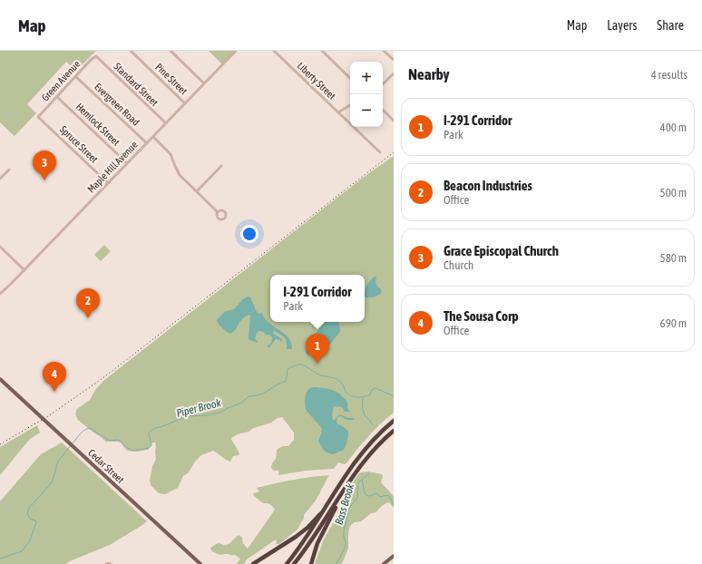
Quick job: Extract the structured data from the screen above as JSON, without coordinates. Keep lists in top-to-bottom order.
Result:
{
  "streets": {
    "main road": ["Cedar Street"],
    "street": [
      "Pine Street",
      "Green Avenue",
      "Liberty Street",
      "Standard Street",
      "Evergreen Road",
      "Hemlock Street",
      "Spruce Street",
      "Maple Hill Avenue"
    ]
  },
  "crossings": [
    ["Pine Street", "Maple Hill Avenue"],
    ["Green Avenue", "Standard Street"],
    ["Green Avenue", "Evergreen Road"],
    ["Green Avenue", "Hemlock Street"],
    ["Green Avenue", "Spruce Street"],
    ["Standard Street", "Maple Hill Avenue"],
    ["Evergreen Road", "Maple Hill Avenue"],
    ["Hemlock Street", "Maple Hill Avenue"],
    ["Spruce Street", "Maple Hill Avenue"]
  ],
  "water": ["Piper Brook", "Bass Brook"],
  "page": {
    "header": "Map",
    "nav": ["Map", "Layers", "Share"],
    "heading": ["Nearby", "4 results"],
    "map_buttons": ["+", "−"],
    "list": [
      {
        "mark": "1",
        "name": "I-291 Corridor",
        "note": "Park",
        "value": "400 m"
      },
      {
        "mark": "2",
        "name": "Beacon Industries",
        "note": "Office",
        "value": "500 m"
      },
      {
        "mark": "3",
        "name": "Grace Episcopal Church",
        "note": "Church",
        "value": "580 m"
      },
      {
        "mark": "4",
        "name": "The Sousa Corp",
        "note": "Office",
        "value": "690 m"
      }
    ],
    "pins": [
      "3",
      "2",
      "1",
      "4"
    ],
    "popup": ["I-291 Corridor", "Park"]
  }
}
